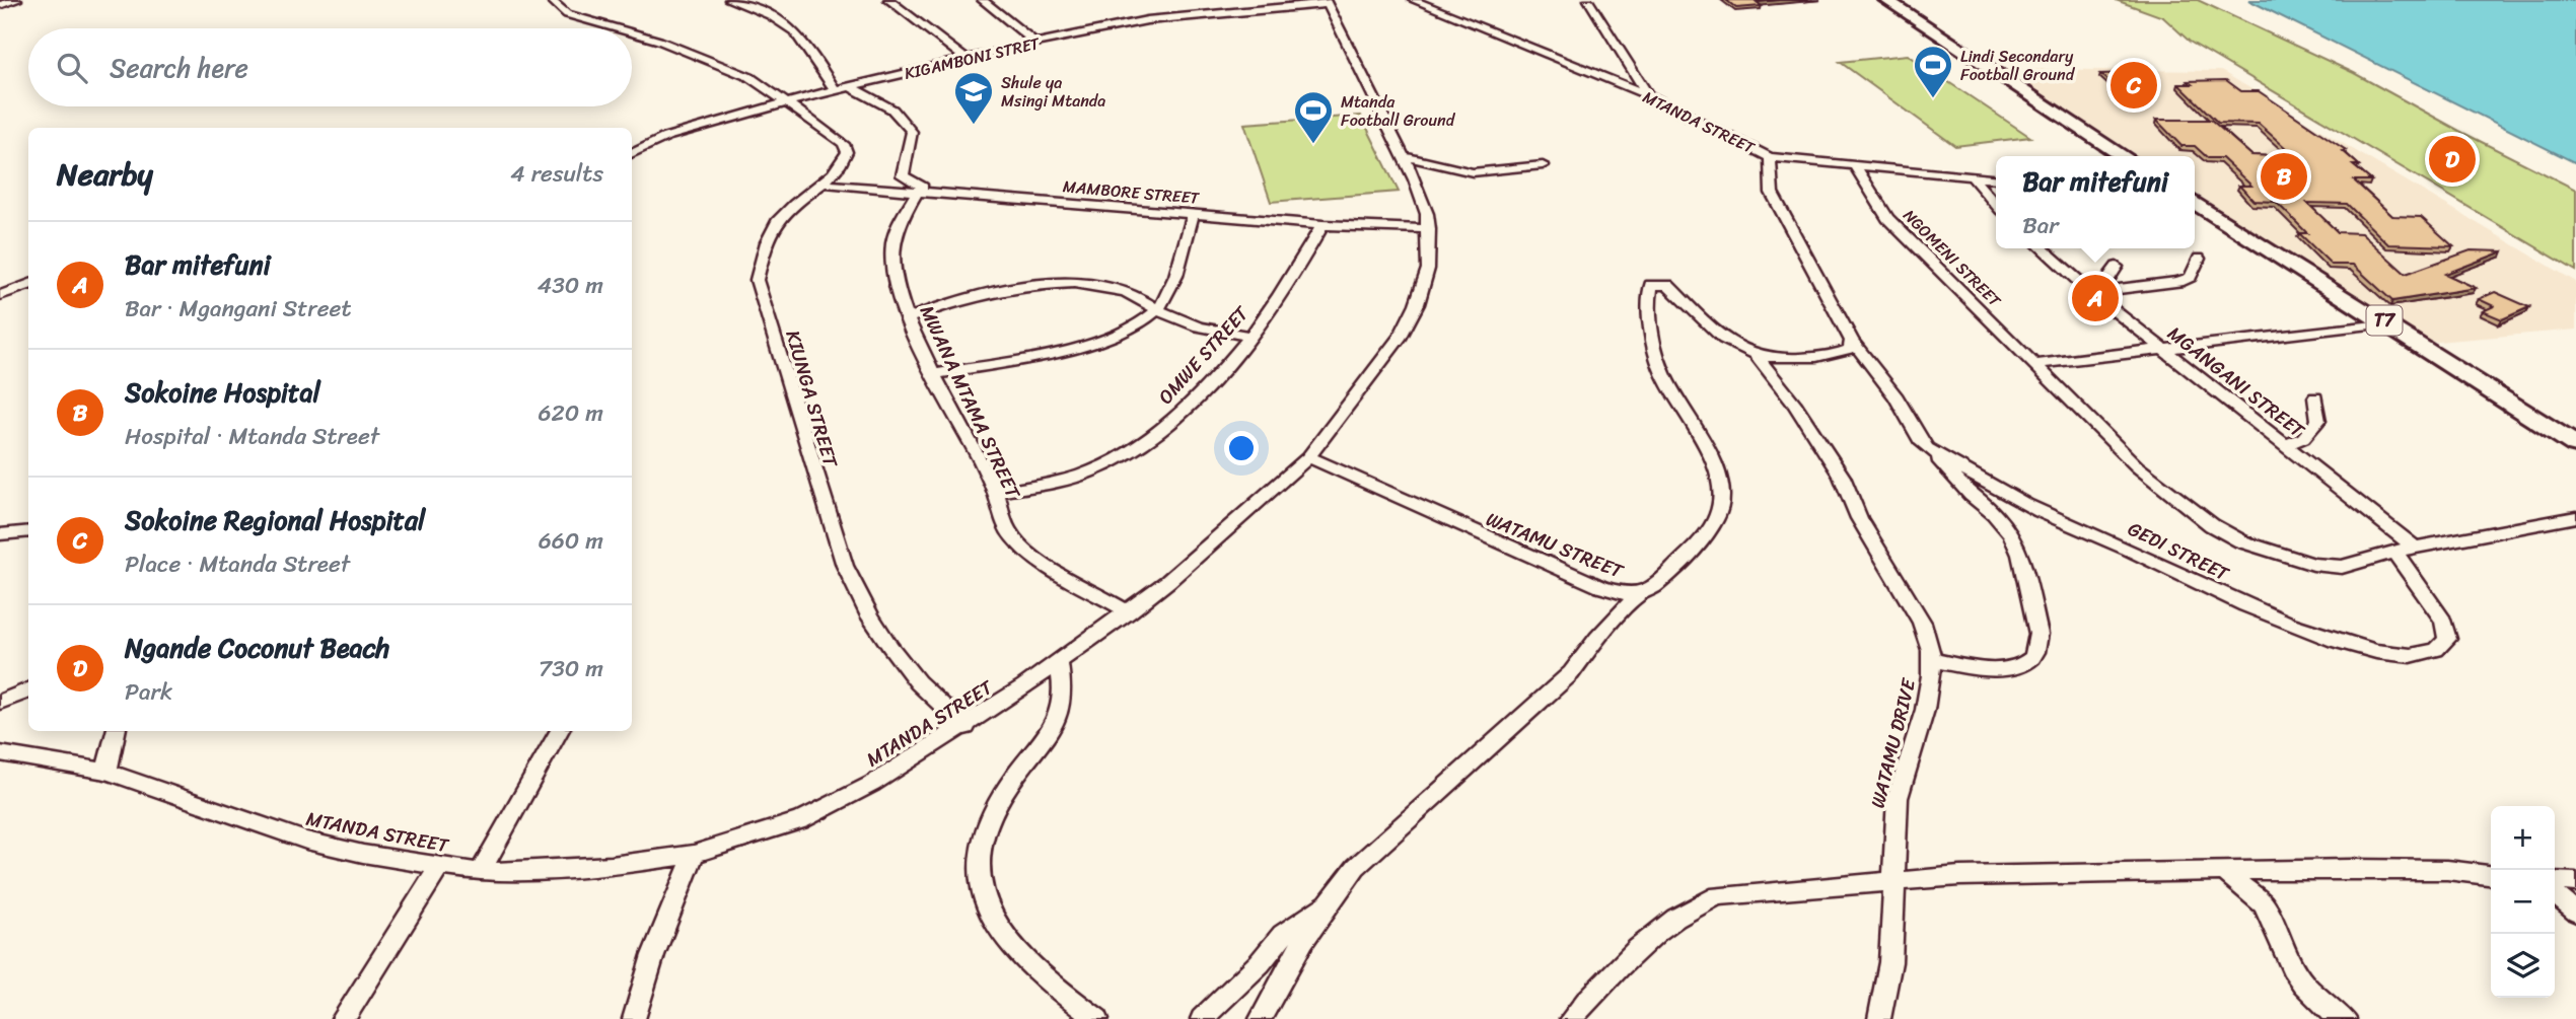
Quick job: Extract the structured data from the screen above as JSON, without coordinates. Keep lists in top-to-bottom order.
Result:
{
  "streets": {
    "highway": ["T7"],
    "street": [
      "KIGAMBONI STRET",
      "MTANDA STREET",
      "MAMBORE STREET",
      "NGOMENI STREET",
      "OMWE STREET",
      "MGANGANI STREET",
      "KIUNGA STREET",
      "MWANA MTAMA STREET",
      "WATAMU STREET",
      "GEDI STREET",
      "WATAMU DRIVE"
    ]
  },
  "crossings": [
    ["KIGAMBONI STRET", "MTANDA STREET"],
    ["KIGAMBONI STRET", "KIUNGA STREET"],
    ["MTANDA STREET", "MAMBORE STREET"],
    ["MTANDA STREET", "NGOMENI STREET"],
    ["MTANDA STREET", "KIUNGA STREET"],
    ["MTANDA STREET", "MWANA MTAMA STREET"],
    ["MTANDA STREET", "WATAMU STREET"],
    ["MAMBORE STREET", "OMWE STREET"],
    ["MAMBORE STREET", "MWANA MTAMA STREET"],
    ["NGOMENI STREET", "MGANGANI STREET"],
    ["NGOMENI STREET", "GEDI STREET"],
    ["OMWE STREET", "MWANA MTAMA STREET"],
    ["WATAMU STREET", "GEDI STREET"],
    ["WATAMU STREET", "WATAMU DRIVE"]
  ],
  "places": {
    "sports": ["Lindi Secondary Football Ground", "Mtanda Football Ground"],
    "school or university": ["Shule ya Msingi Mtanda"]
  },
  "page": {
    "search": "Search here",
    "pins": [
      "C",
      "D",
      "B",
      "A"
    ],
    "heading": ["Nearby", "4 results"],
    "popup": ["Bar mitefuni", "Bar"],
    "list": [
      {
        "mark": "A",
        "name": "Bar mitefuni",
        "note": "Bar · Mgangani Street",
        "value": "430 m"
      },
      {
        "mark": "B",
        "name": "Sokoine Hospital",
        "note": "Hospital · Mtanda Street",
        "value": "620 m"
      },
      {
        "mark": "C",
        "name": "Sokoine Regional Hospital",
        "note": "Place · Mtanda Street",
        "value": "660 m"
      },
      {
        "mark": "D",
        "name": "Ngande Coconut Beach",
        "note": "Park",
        "value": "730 m"
      }
    ],
    "map_buttons": ["+", "−"]
  }
}
